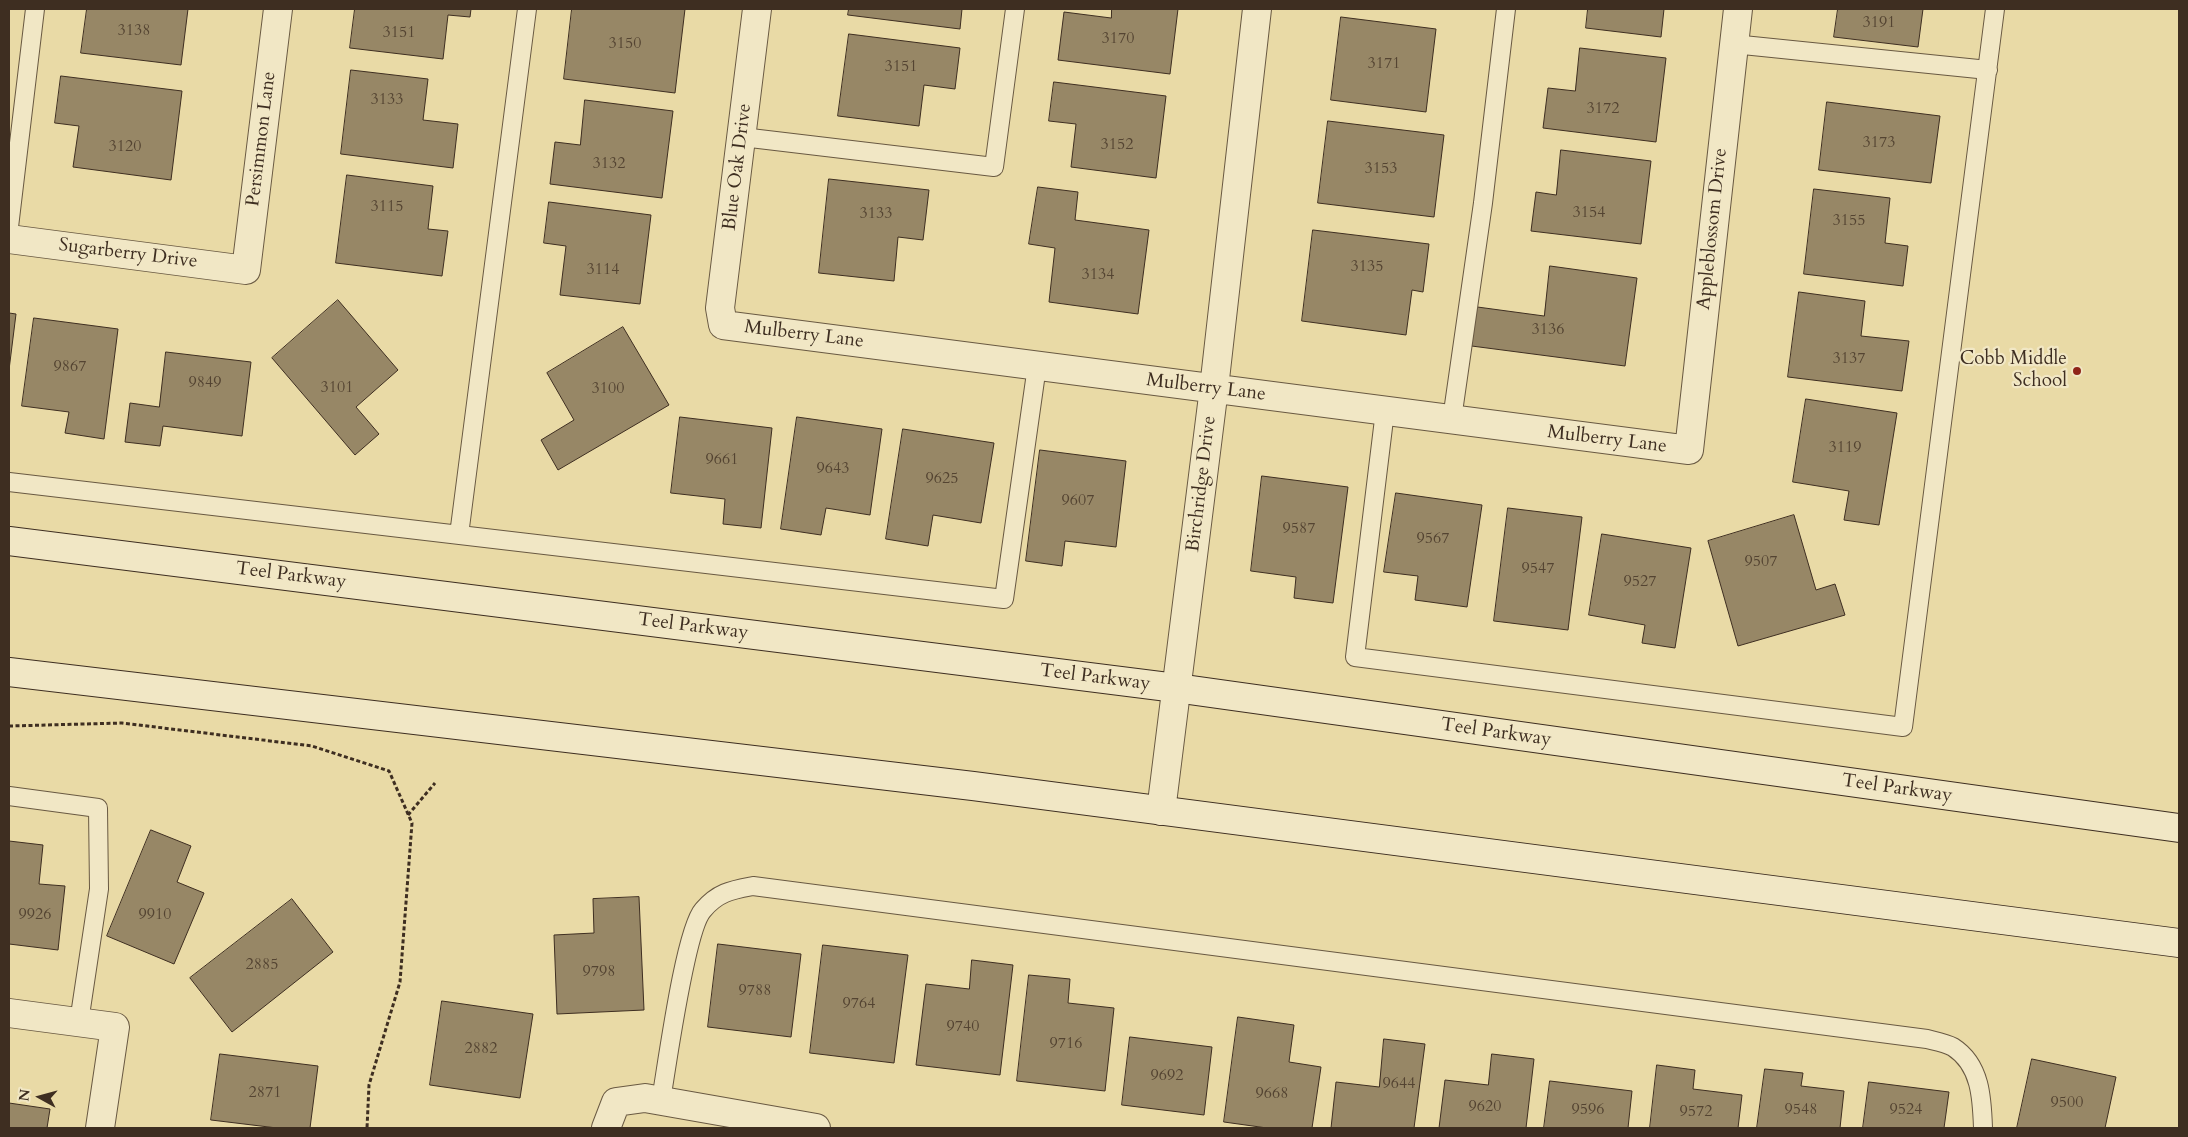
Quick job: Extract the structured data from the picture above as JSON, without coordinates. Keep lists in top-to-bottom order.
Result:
{
  "streets": {
    "main road": [
      "Persimmon Lane",
      "Blue Oak Drive",
      "Appleblossom Drive",
      "Sugarberry Drive",
      "Mulberry Lane",
      "Birchridge Drive",
      "Teel Parkway"
    ]
  },
  "crossings": [
    ["Persimmon Lane", "Sugarberry Drive"],
    ["Blue Oak Drive", "Mulberry Lane"],
    ["Appleblossom Drive", "Mulberry Lane"],
    ["Mulberry Lane", "Birchridge Drive"],
    ["Birchridge Drive", "Teel Parkway"]
  ],
  "places": ["Cobb Middle School"],
  "house_numbers": [
    "3191",
    "3138",
    "3151",
    "3170",
    "3150",
    "3171",
    "3151",
    "3133",
    "3172",
    "3173",
    "3152",
    "3120",
    "3132",
    "3153",
    "3115",
    "3154",
    "3133",
    "3155",
    "3135",
    "3114",
    "3134",
    "3136",
    "3137",
    "9867",
    "9849",
    "3101",
    "3100",
    "3119",
    "9661",
    "9643",
    "9625",
    "9607",
    "9587",
    "9567",
    "9507",
    "9547",
    "9527",
    "9926",
    "9910",
    "2885",
    "9798",
    "9788",
    "9764",
    "9740",
    "9716",
    "2882",
    "9692",
    "9644",
    "2871",
    "9668",
    "9500",
    "9620",
    "9596",
    "9548",
    "9524",
    "9572"
  ],
  "north": "left"
}
